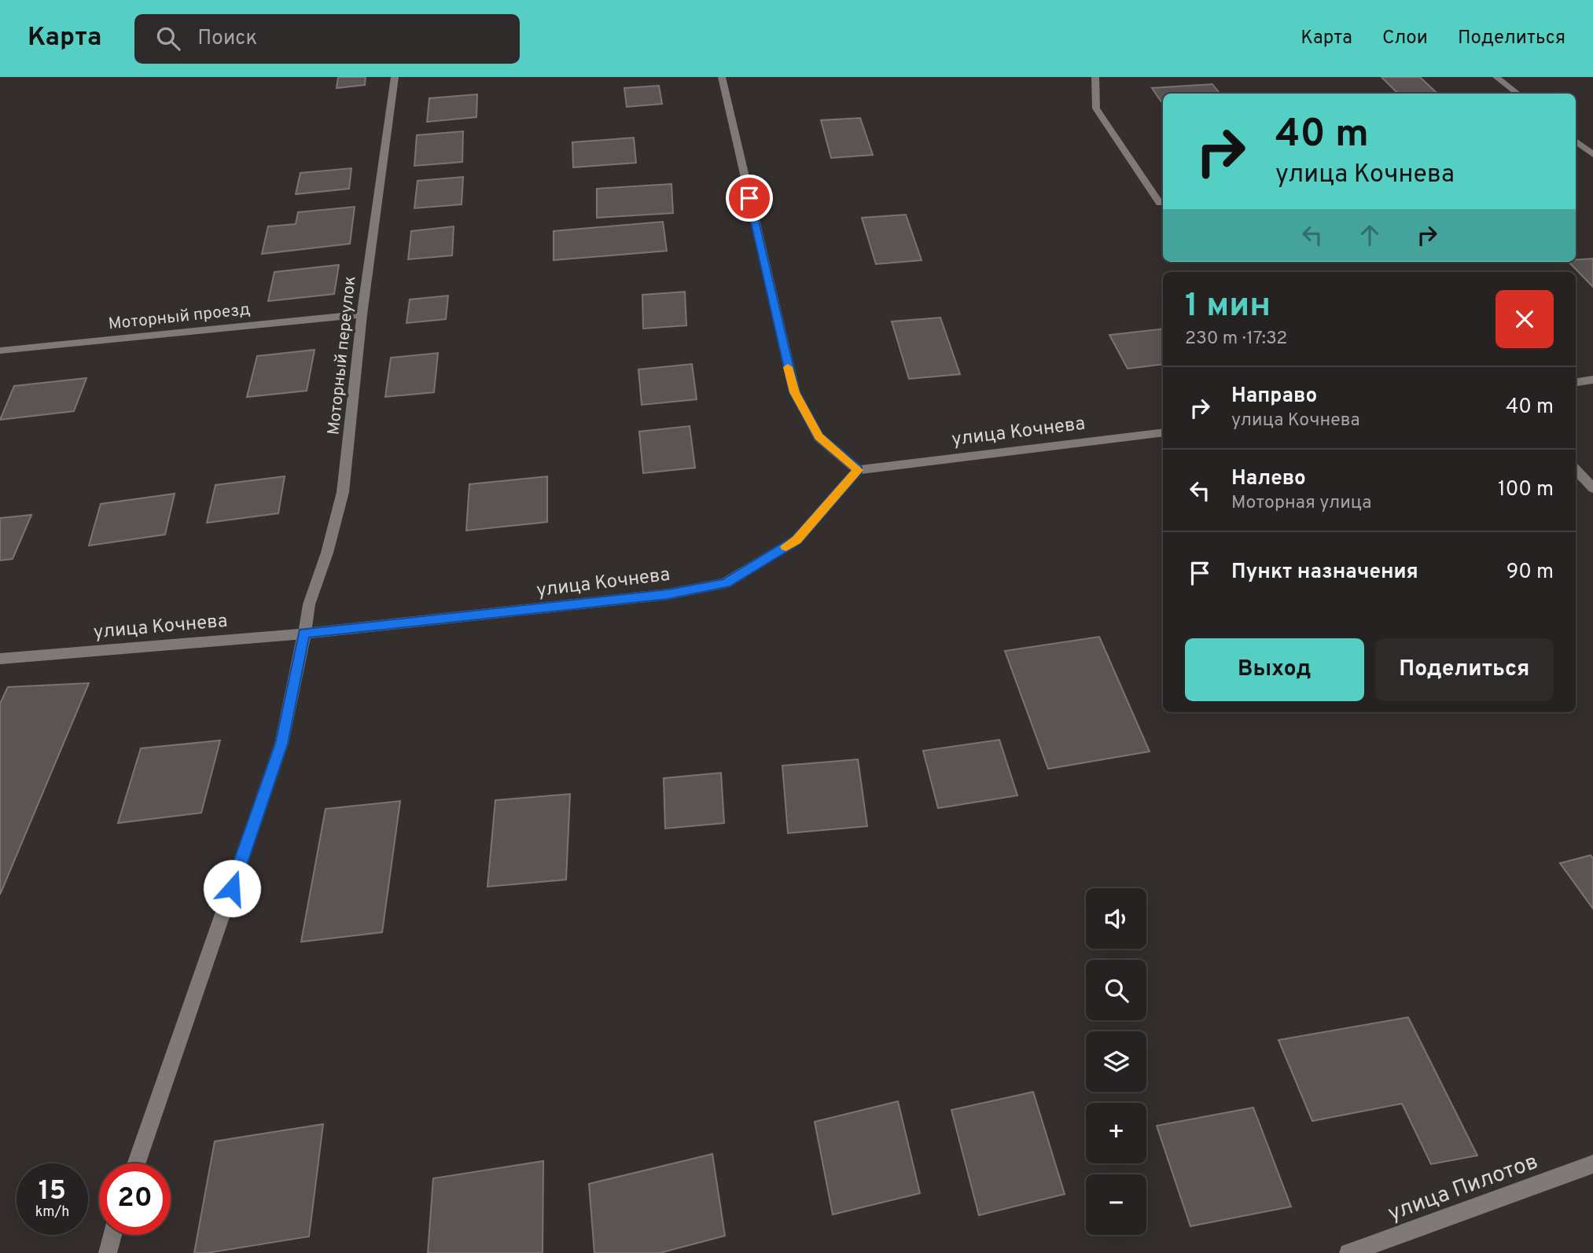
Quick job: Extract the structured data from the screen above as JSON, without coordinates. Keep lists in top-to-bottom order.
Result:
{
  "streets": {
    "street": [
      "Моторный проезд",
      "Моторный переулок",
      "улица Кочнева",
      "улица Пилотов"
    ]
  },
  "crossings": [
    ["Моторный проезд", "Моторный переулок"],
    ["Моторный переулок", "улица Кочнева"]
  ],
  "page": {
    "header": "Карта",
    "search": "Поиск",
    "nav": ["Карта", "Слои", "Поделиться"],
    "turn": ["40 m", "улица Кочнева"],
    "heading": ["1 мин", "230 m · 17:32"],
    "list": [
      {
        "name": "Направо",
        "note": "улица Кочнева",
        "value": "40 m"
      },
      {
        "name": "Налево",
        "note": "Моторная улица",
        "value": "100 m"
      },
      {
        "name": "Пункт назначения",
        "value": "90 m"
      }
    ],
    "buttons": ["Выход", "Поделиться"],
    "map_buttons": ["+", "−"],
    "speed": "15 km/h",
    "limit": "20"
  }
}
